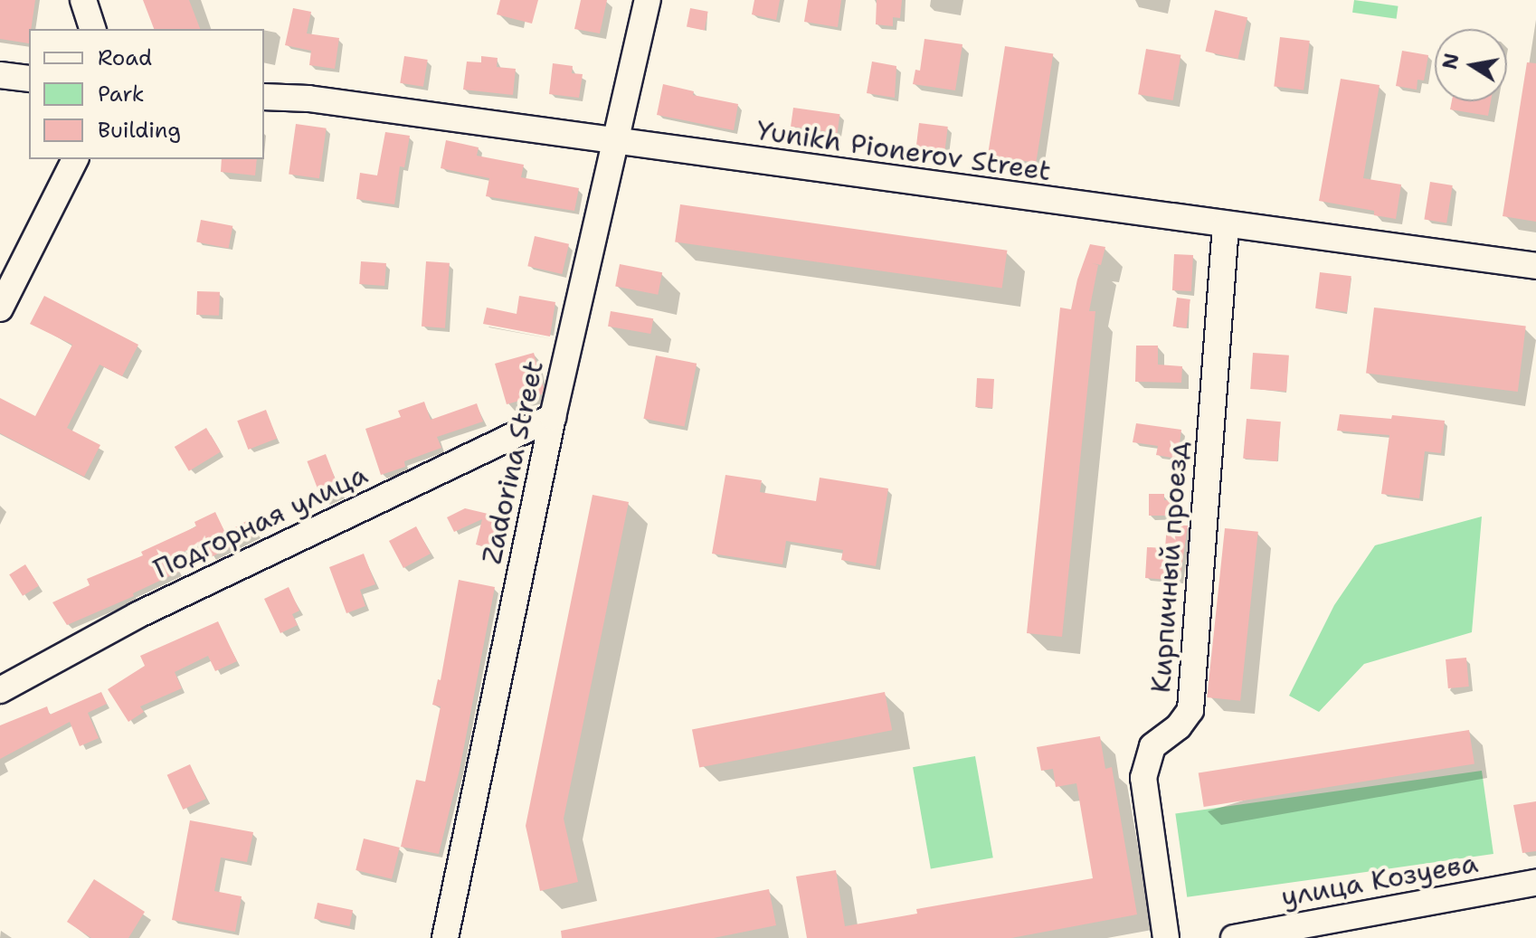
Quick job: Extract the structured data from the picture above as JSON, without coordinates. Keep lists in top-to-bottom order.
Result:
{
  "streets": {
    "street": [
      "Yunikh Pionerov Street",
      "Zadorina Street",
      "Подгорная улица",
      "Кирпичный проезд",
      "улица Козуева"
    ]
  },
  "crossings": [
    ["Yunikh Pionerov Street", "Zadorina Street"],
    ["Yunikh Pionerov Street", "Кирпичный проезд"],
    ["Zadorina Street", "Подгорная улица"]
  ],
  "legend": ["Road", "Park", "Building"],
  "north": "left"
}
